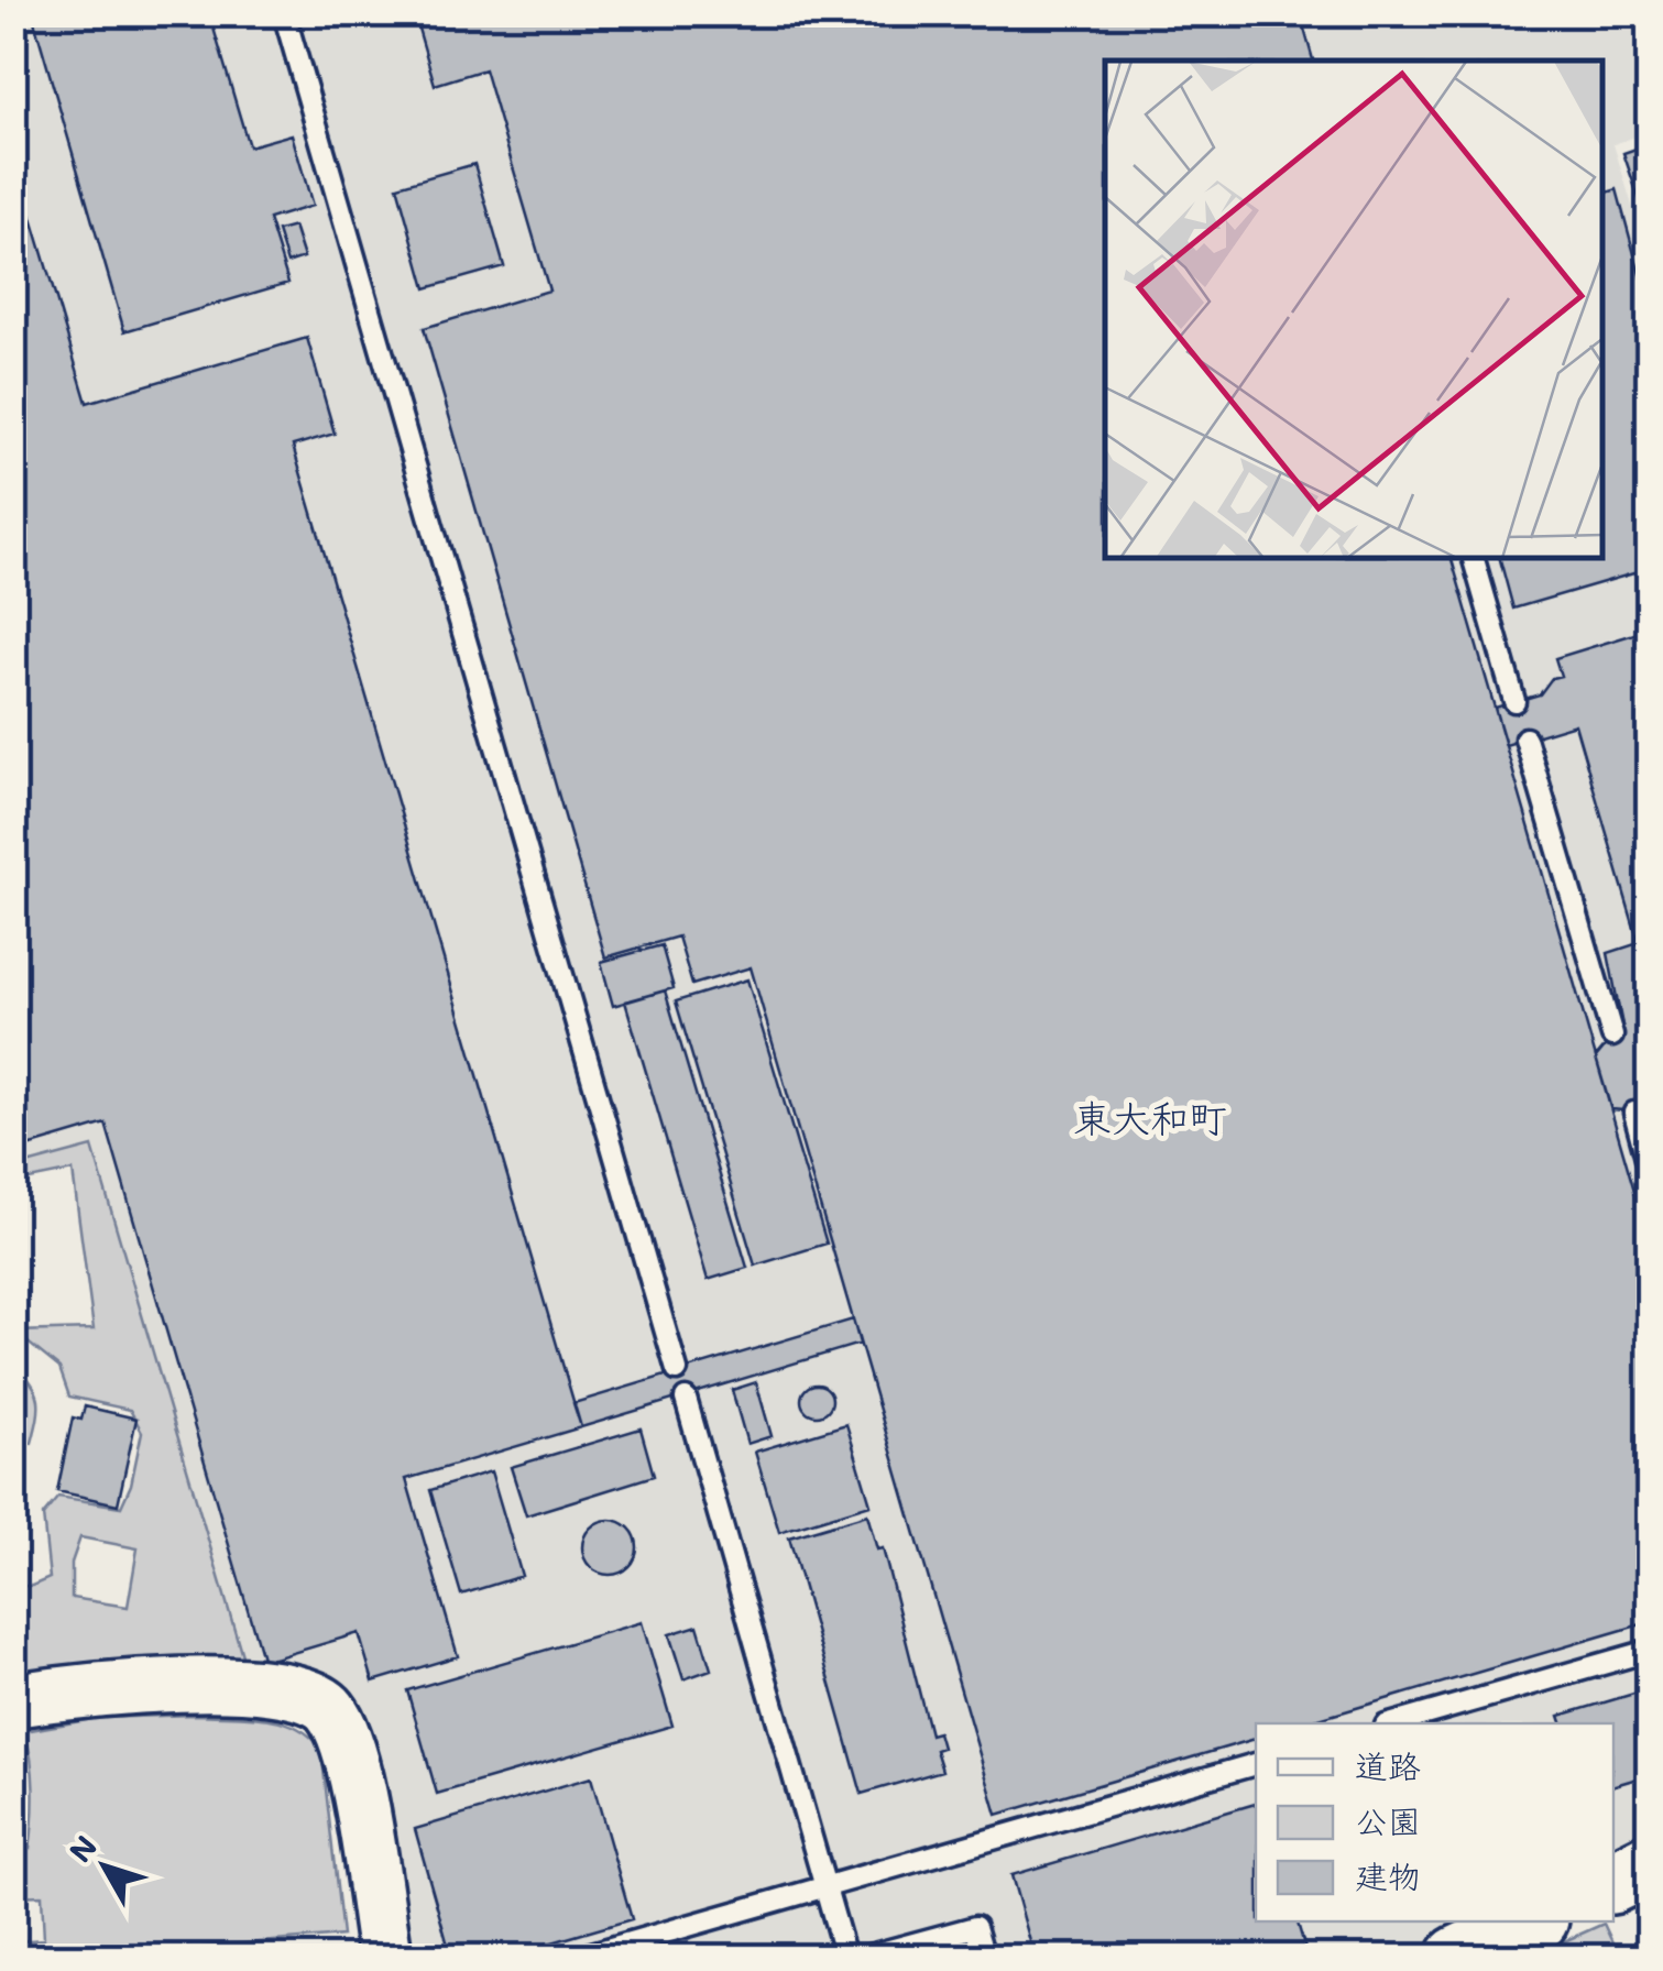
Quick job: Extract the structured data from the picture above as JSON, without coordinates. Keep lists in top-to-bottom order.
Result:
{
  "districts": ["東大和町"],
  "legend": ["道路", "公園", "建物"],
  "north": "top left"
}
